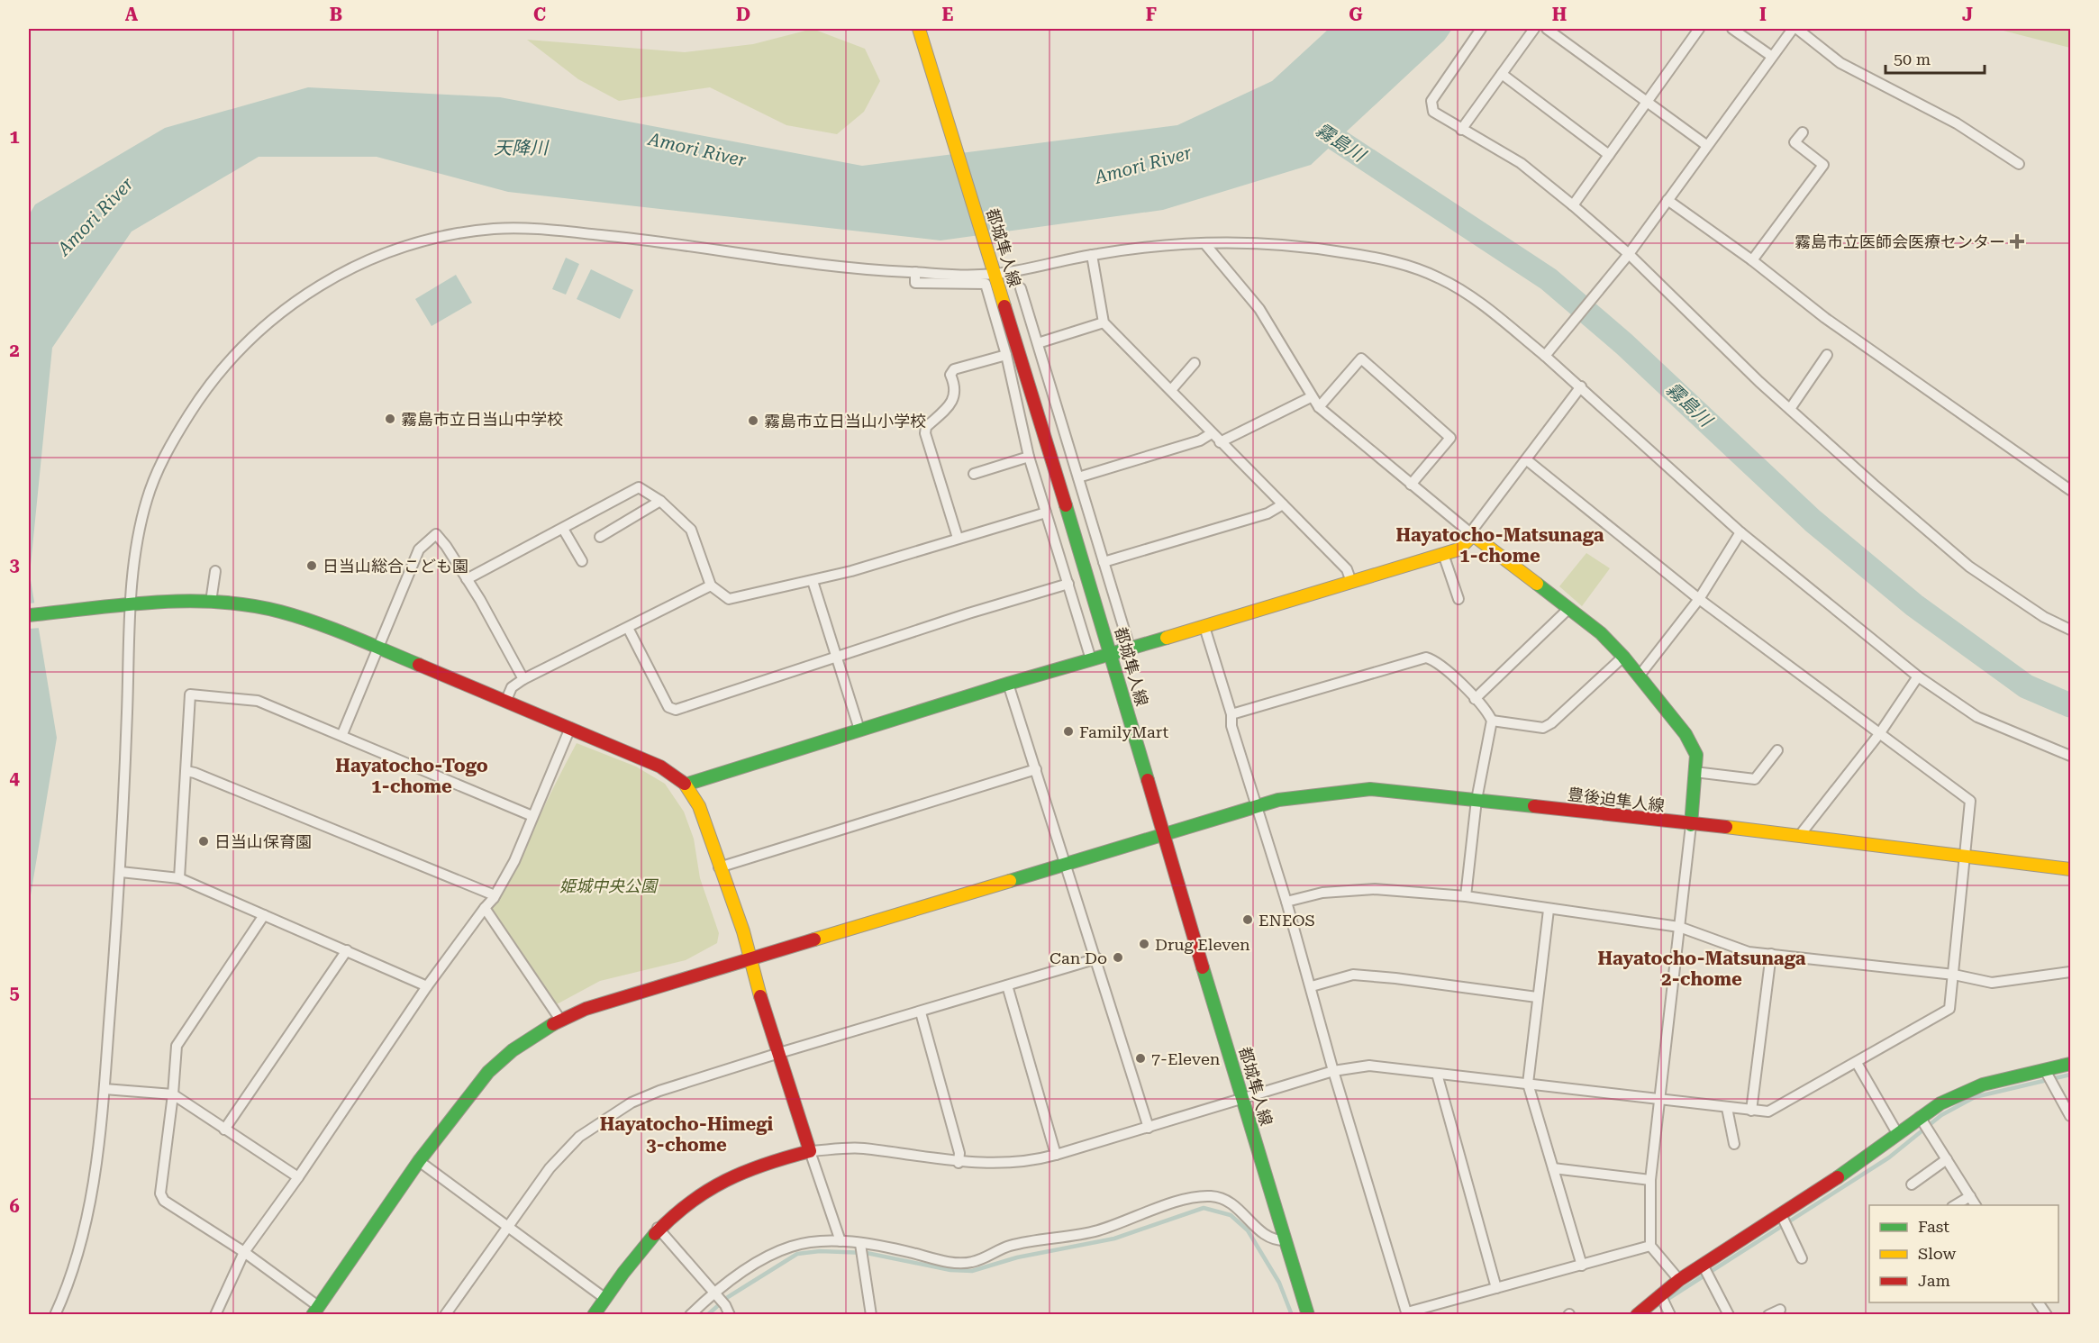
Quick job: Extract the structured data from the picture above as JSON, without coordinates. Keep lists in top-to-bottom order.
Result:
{
  "streets": {
    "street": ["都城隼人線", "豊後迫隼人線"]
  },
  "crossings": [
    ["都城隼人線", "豊後迫隼人線"]
  ],
  "districts": [
    "Hayatocho-Matsunaga 1-chome",
    "Hayatocho-Togo 1-chome",
    "Hayatocho-Matsunaga 2-chome",
    "Hayatocho-Himegi 3-chome"
  ],
  "water": ["霧島川", "天降川", "Amori River"],
  "parks": ["姫城中央公園"],
  "places": {
    "health": ["霧島市立医師会医療センター"],
    "other": [
      "霧島市立日当山中学校",
      "霧島市立日当山小学校",
      "日当山総合こども園",
      "FamilyMart",
      "日当山保育園",
      "ENEOS",
      "Drug Eleven",
      "Can Do",
      "7-Eleven"
    ]
  },
  "legend": ["Fast", "Slow", "Jam"],
  "scale_bar": "50 m",
  "grid": {
    "columns": [
      "A",
      "B",
      "C",
      "D",
      "E",
      "F",
      "G",
      "H",
      "I",
      "J"
    ],
    "rows": [
      "1",
      "2",
      "3",
      "4",
      "5",
      "6"
    ]
  }
}
